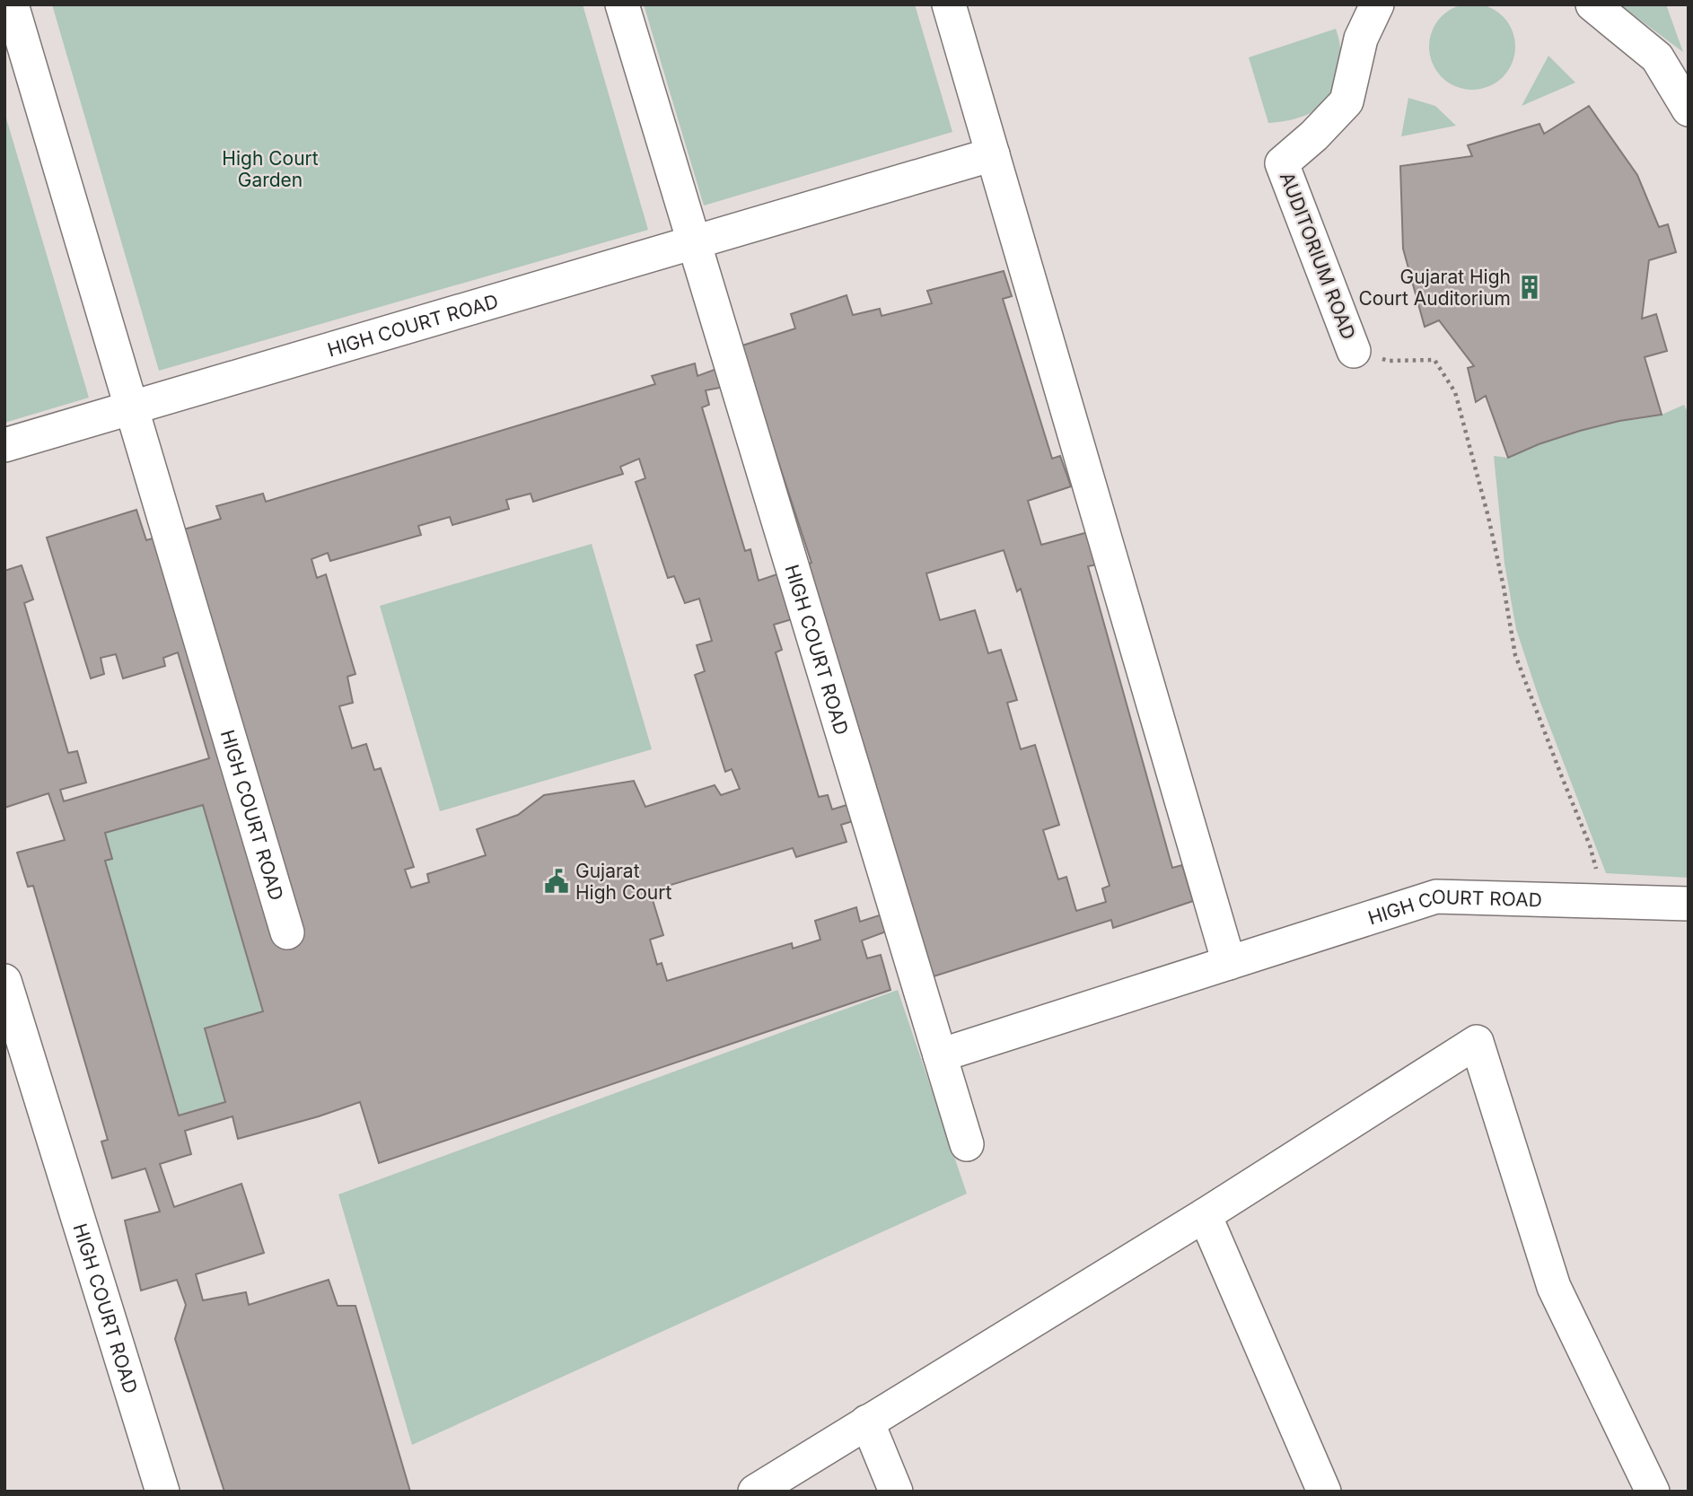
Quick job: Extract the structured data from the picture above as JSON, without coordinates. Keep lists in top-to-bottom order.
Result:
{
  "streets": {
    "street": ["AUDITORIUM ROAD", "HIGH COURT ROAD"]
  },
  "parks": ["High Court Garden"],
  "places": {
    "building": ["Gujarat High Court Auditorium"],
    "public building": ["Gujarat High Court"]
  }
}
